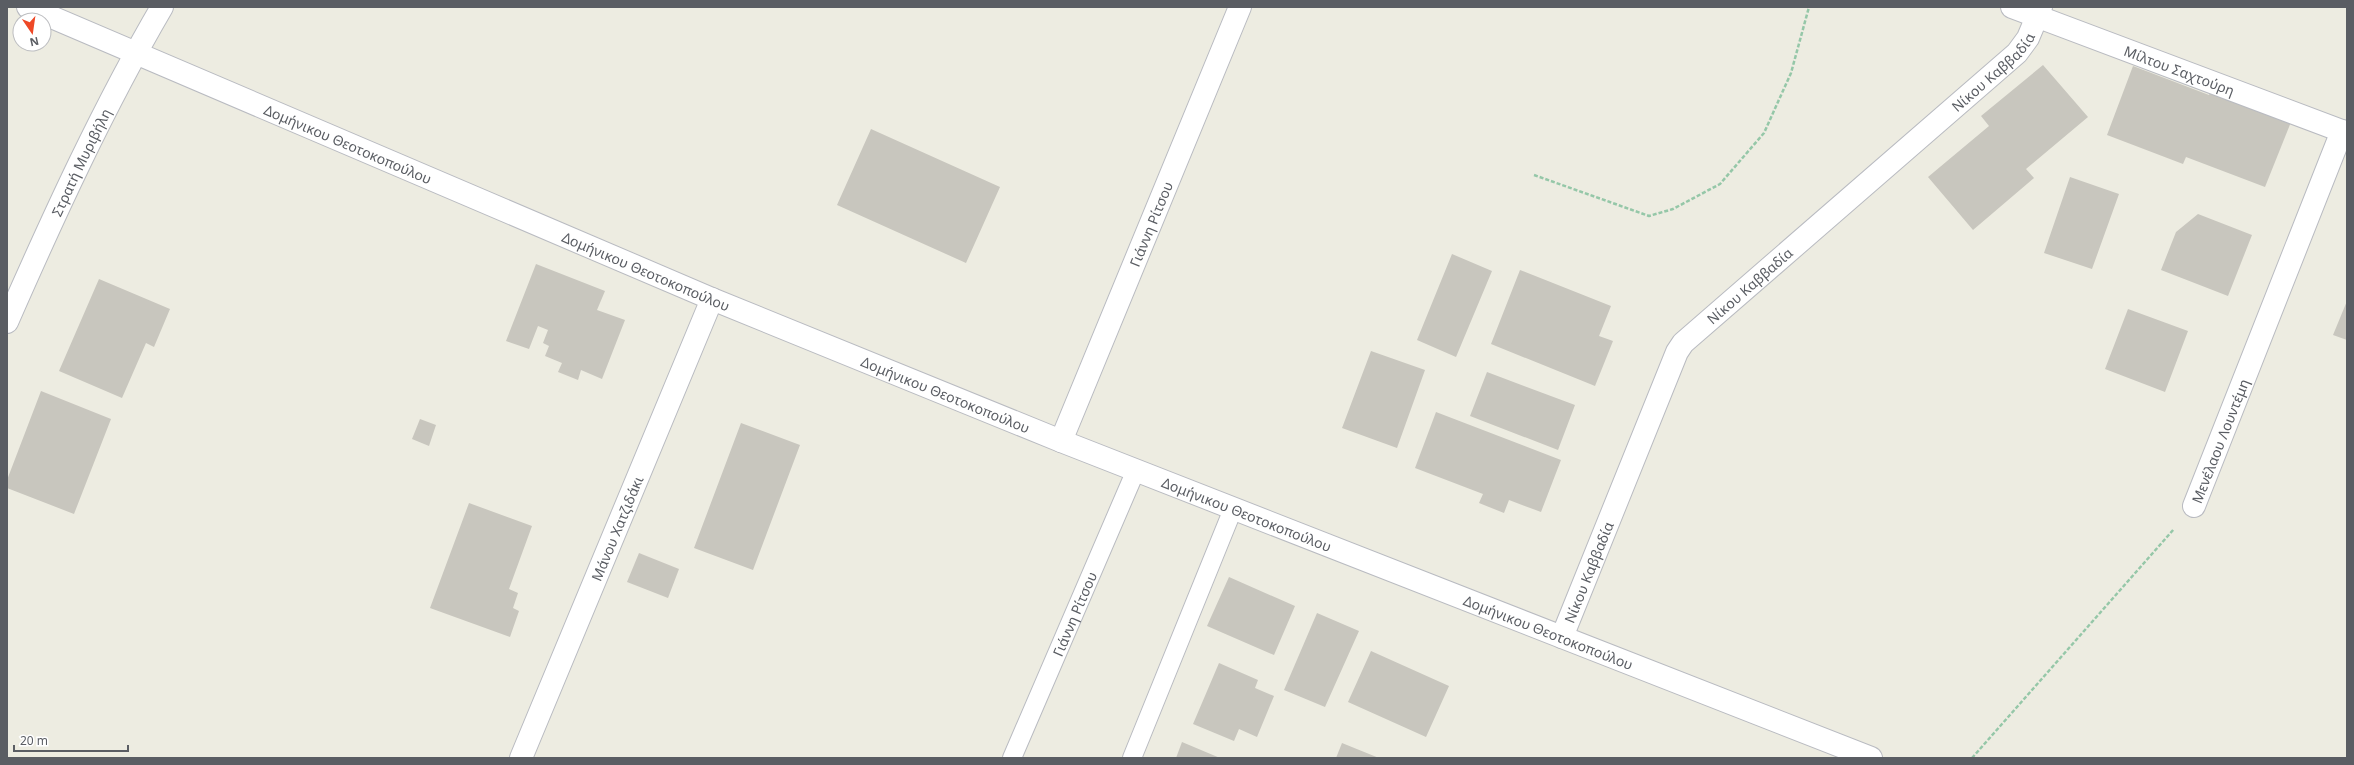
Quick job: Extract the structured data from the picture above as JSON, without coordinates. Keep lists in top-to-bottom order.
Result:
{
  "streets": {
    "street": [
      "Νίκου Καββαδία",
      "Μίλτου Σαχτούρη",
      "Δομήνικου Θεοτοκοπούλου",
      "Στρατή Μυριβήλη",
      "Γιάννη Ρίτσου",
      "Μενέλαου Λουντέμη",
      "Μάνου Χατζιδάκι"
    ]
  },
  "crossings": [
    ["Νίκου Καββαδία", "Μίλτου Σαχτούρη"],
    ["Νίκου Καββαδία", "Δομήνικου Θεοτοκοπούλου"],
    ["Μίλτου Σαχτούρη", "Μενέλαου Λουντέμη"],
    ["Δομήνικου Θεοτοκοπούλου", "Στρατή Μυριβήλη"],
    ["Δομήνικου Θεοτοκοπούλου", "Γιάννη Ρίτσου"],
    ["Δομήνικου Θεοτοκοπούλου", "Μάνου Χατζιδάκι"]
  ],
  "scale_bar": "20 m",
  "north": "bottom"
}
